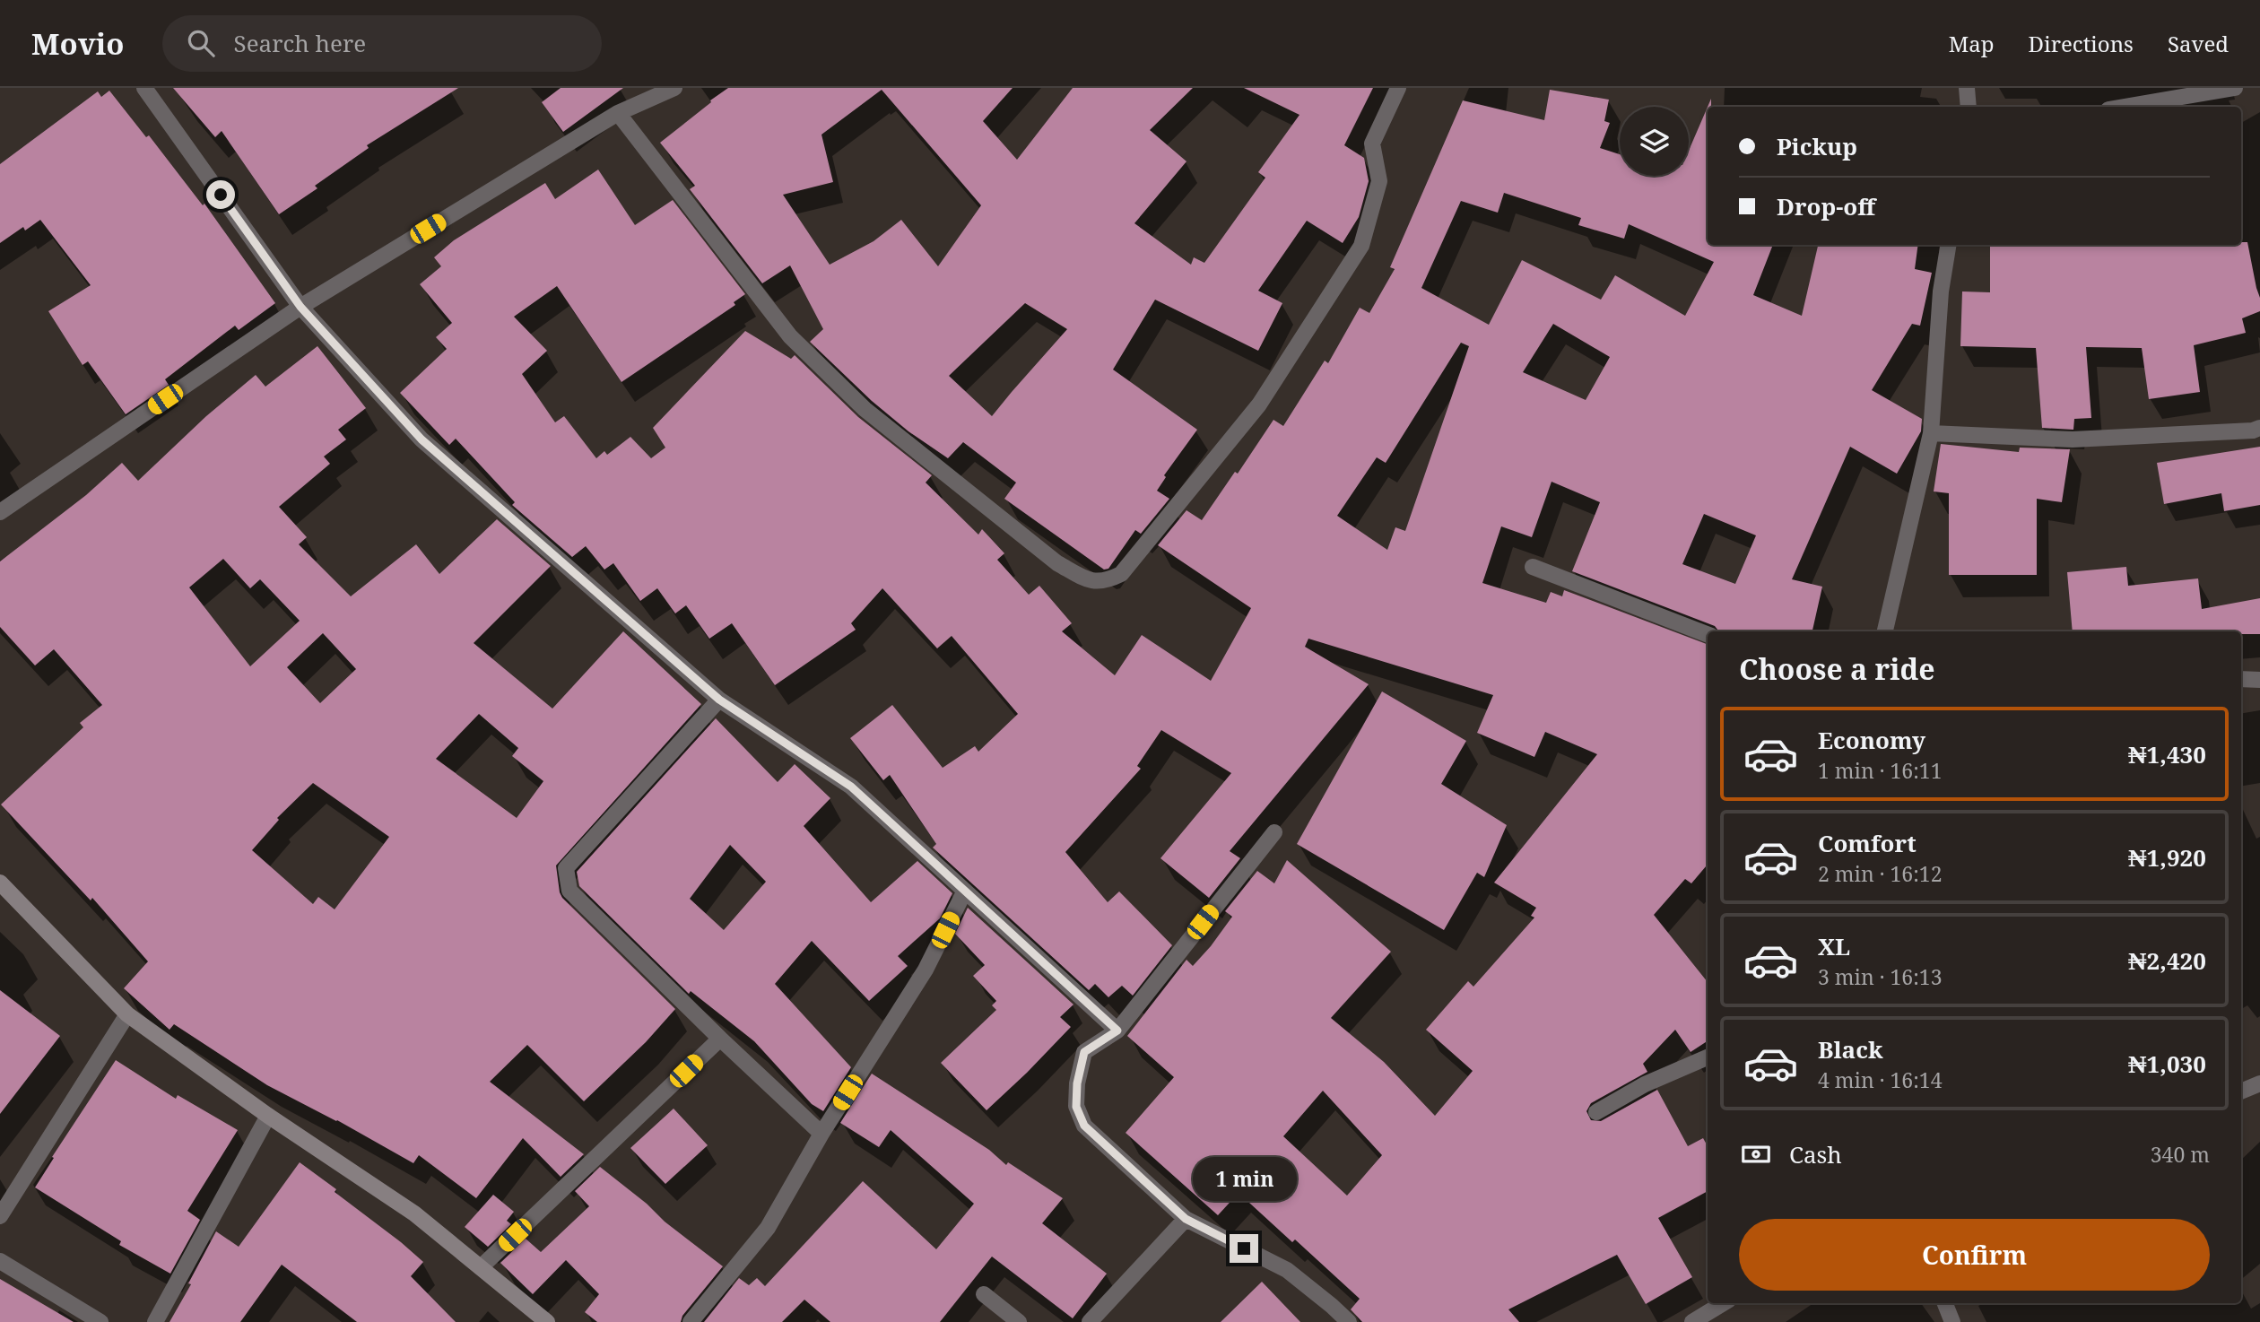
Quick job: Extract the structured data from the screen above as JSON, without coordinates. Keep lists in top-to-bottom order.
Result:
{
  "page": {
    "header": "Movio",
    "search": "Search here",
    "nav": ["Map", "Directions", "Saved"],
    "banner": ["Pickup", "Drop-off"],
    "heading": "Choose a ride",
    "list": [
      {
        "name": "Economy",
        "note": "1 min · 16:11",
        "value": "₦1,430"
      },
      {
        "name": "Comfort",
        "note": "2 min · 16:12",
        "value": "₦1,920"
      },
      {
        "name": "XL",
        "note": "3 min · 16:13",
        "value": "₦2,420"
      },
      {
        "name": "Black",
        "note": "4 min · 16:14",
        "value": "₦1,030"
      }
    ],
    "pay": ["Cash", "340 m"],
    "bubble": "1 min",
    "buttons": "Confirm"
  }
}
